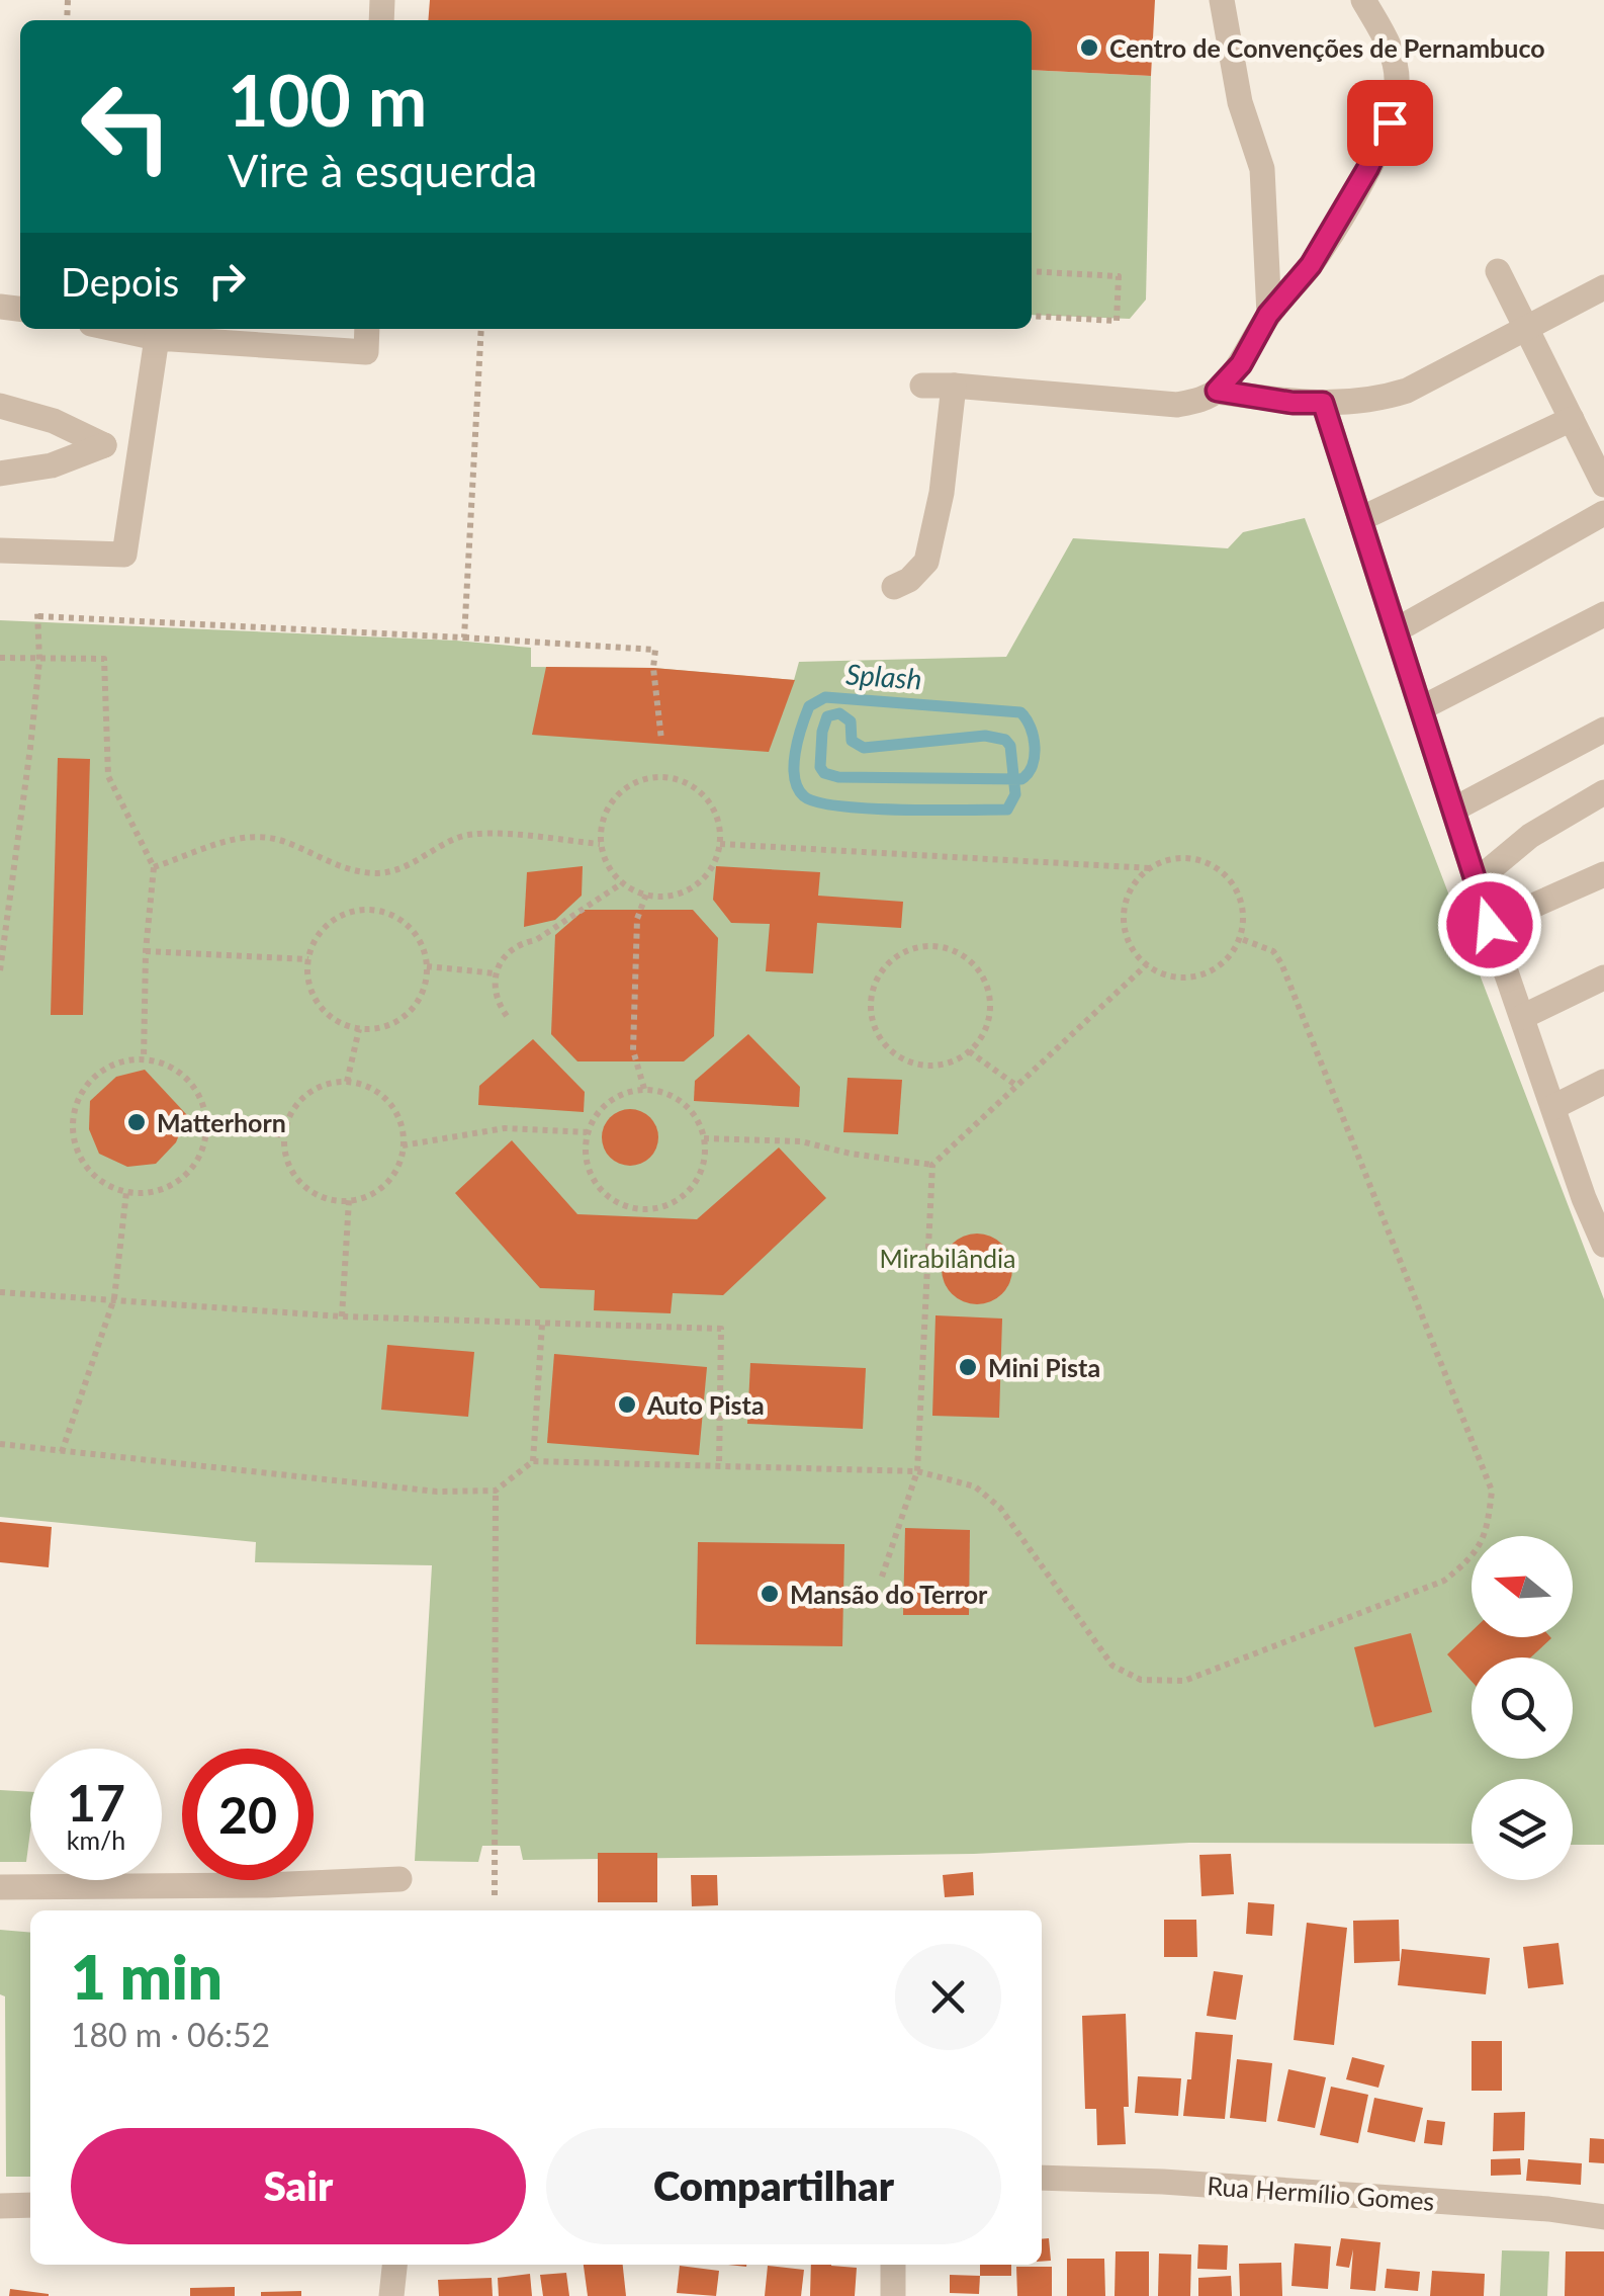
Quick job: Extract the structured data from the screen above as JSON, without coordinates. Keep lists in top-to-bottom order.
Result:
{
  "streets": {
    "street": ["Rua Hermílio Gomes"]
  },
  "water": ["Splash"],
  "parks": ["Mirabilândia"],
  "places": [
    "Centro de Convenções de Pernambuco",
    "Matterhorn",
    "Mini Pista",
    "Auto Pista",
    "Mansão do Terror"
  ],
  "north": "left",
  "page": {
    "turn": ["100 m", "Vire à esquerda"],
    "then": "Depois",
    "speed": "17 km/h",
    "limit": "20",
    "heading": ["1 min", "180 m · 06:52"],
    "buttons": ["Sair", "Compartilhar"]
  }
}
